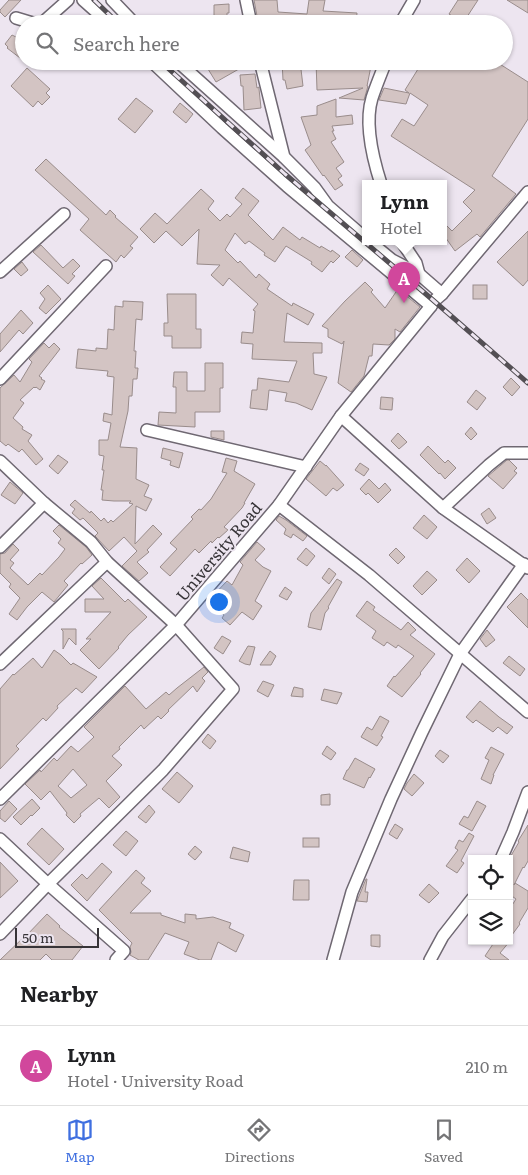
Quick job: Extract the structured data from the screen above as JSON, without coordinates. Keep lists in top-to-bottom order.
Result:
{
  "streets": {
    "street": ["University Road"]
  },
  "scale_bar": "50 m",
  "page": {
    "search": "Search here",
    "popup": ["Lynn", "Hotel"],
    "pins": "A",
    "scale": "50 m",
    "heading": "Nearby",
    "list": [
      {
        "mark": "A",
        "name": "Lynn",
        "note": "Hotel · University Road",
        "value": "210 m"
      }
    ],
    "nav": ["Map", "Directions", "Saved"]
  }
}
